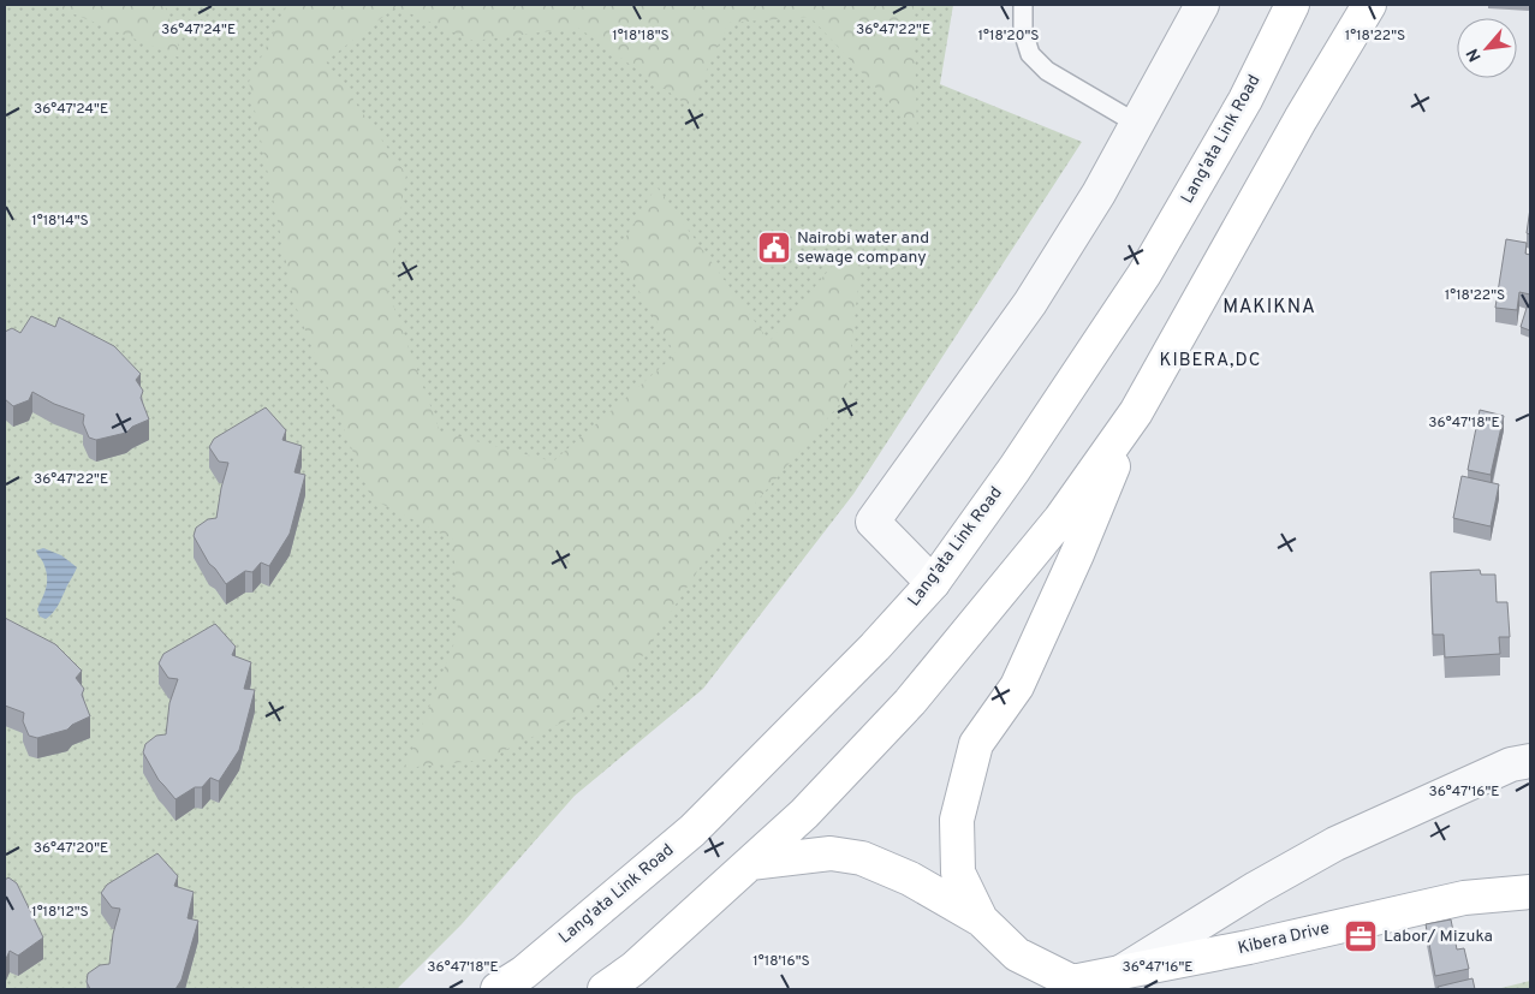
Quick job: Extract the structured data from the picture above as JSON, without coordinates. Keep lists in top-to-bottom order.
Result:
{
  "streets": {
    "main road": ["Lang'ata Link Road", "Kibera Drive"]
  },
  "districts": ["MAKIKNA", "KIBERA,DC"],
  "places": {
    "public building": ["Nairobi water and sewage company"],
    "office": ["Labor/ Mizuka"]
  },
  "north": "bottom left",
  "coordinates": [
    "36°47'24\"E",
    "36°47'22\"E",
    "1°18'18\"S",
    "1°18'20\"S",
    "1°18'22\"S",
    "1°18'14\"S",
    "36°47'18\"E",
    "36°47'16\"E",
    "36°47'20\"E",
    "1°18'12\"S",
    "1°18'16\"S"
  ]
}
